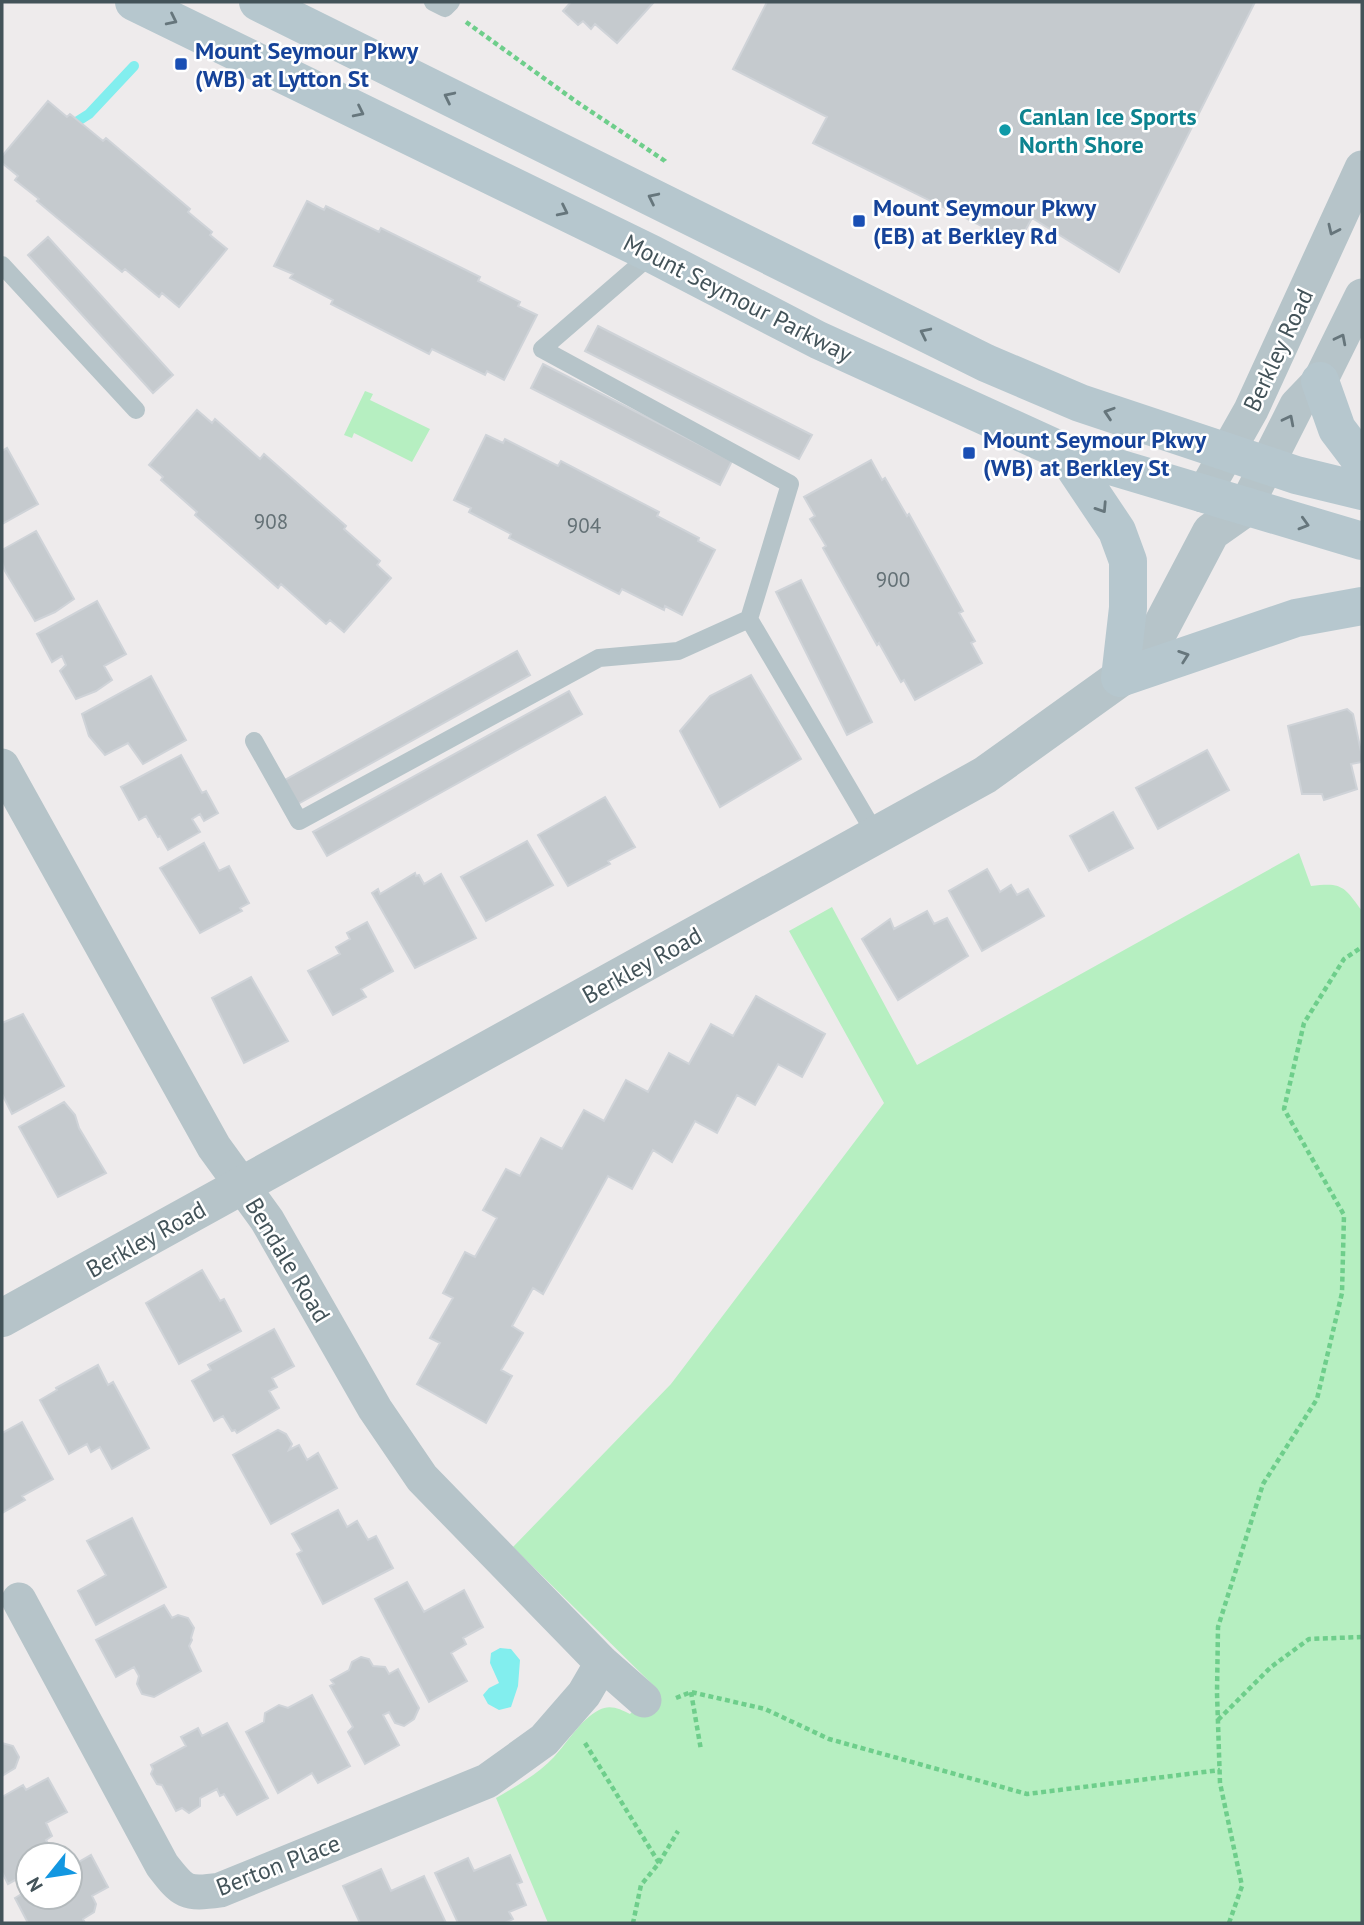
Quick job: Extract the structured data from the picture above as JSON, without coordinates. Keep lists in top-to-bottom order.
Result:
{
  "streets": {
    "main road": ["Mount Seymour Parkway"],
    "street": ["Berkley Road", "Bendale Road", "Berton Place"]
  },
  "crossings": [
    ["Mount Seymour Parkway", "Berkley Road"],
    ["Berkley Road", "Bendale Road"],
    ["Bendale Road", "Berton Place"]
  ],
  "places": {
    "transit": ["Mount Seymour Pkwy (WB) at Lytton St", "Mount Seymour Pkwy (EB) at Berkley Rd", "Mount Seymour Pkwy (WB) at Berkley St"],
    "other": ["Canlan Ice Sports North Shore"]
  },
  "house_numbers": ["908", "904", "900"],
  "north": "bottom left"
}
